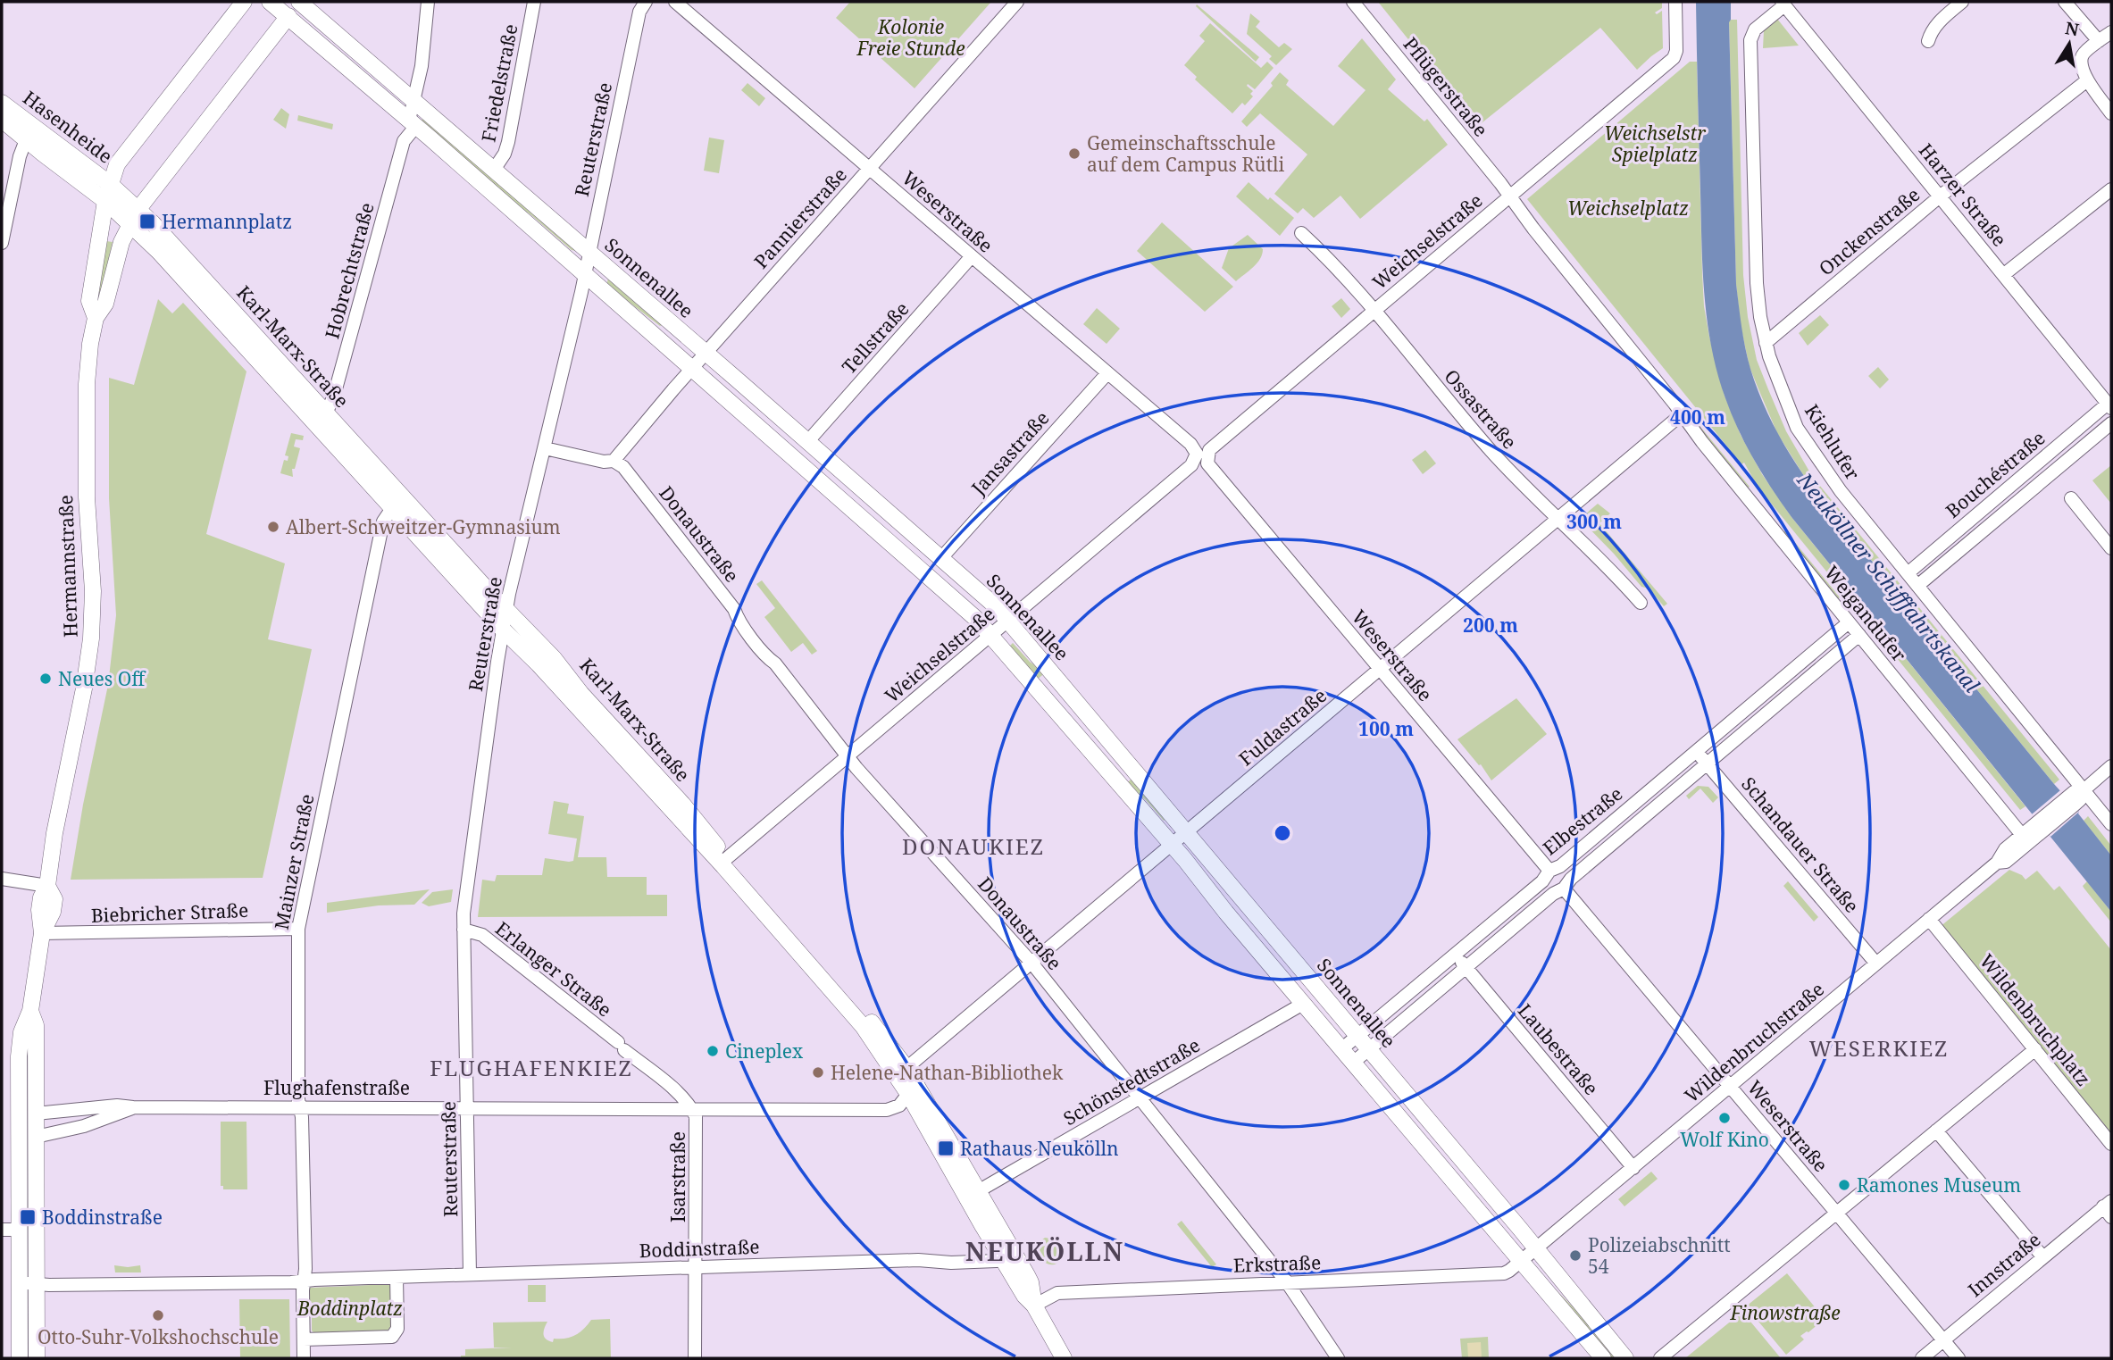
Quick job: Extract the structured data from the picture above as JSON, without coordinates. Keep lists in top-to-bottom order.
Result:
{
  "streets": {
    "main road": [
      "Hasenheide",
      "Sonnenallee",
      "Karl-Marx-Straße",
      "Hermannstraße",
      "Flughafenstraße"
    ],
    "street": [
      "Friedelstraße",
      "Pflügerstraße",
      "Reuterstraße",
      "Harzer Straße",
      "Weserstraße",
      "Pannierstraße",
      "Onckenstraße",
      "Weichselstraße",
      "Hobrechtstraße",
      "Tellstraße",
      "Ossastraße",
      "Kiehlufer",
      "Jansastraße",
      "Bouchéstraße",
      "Donaustraße",
      "Weigandufer",
      "Fuldastraße",
      "Elbestraße",
      "Schandauer Straße",
      "Mainzer Straße",
      "Biebricher Straße",
      "Erlanger Straße",
      "Wildenbruchplatz",
      "Wildenbruchstraße",
      "Laubestraße",
      "Schönstedtstraße",
      "Isarstraße",
      "Boddinstraße",
      "Erkstraße",
      "Innstraße"
    ]
  },
  "crossings": [
    ["Friedelstraße", "Sonnenallee"],
    ["Pflügerstraße", "Weichselstraße"],
    ["Hasenheide", "Hermannstraße"],
    ["Reuterstraße", "Sonnenallee"],
    ["Reuterstraße", "Karl-Marx-Straße"],
    ["Reuterstraße", "Erlanger Straße"],
    ["Reuterstraße", "Flughafenstraße"],
    ["Reuterstraße", "Boddinstraße"],
    ["Harzer Straße", "Onckenstraße"],
    ["Harzer Straße", "Kiehlufer"],
    ["Harzer Straße", "Bouchéstraße"],
    ["Weserstraße", "Pannierstraße"],
    ["Weserstraße", "Weichselstraße"],
    ["Weserstraße", "Tellstraße"],
    ["Weserstraße", "Jansastraße"],
    ["Weserstraße", "Fuldastraße"],
    ["Weserstraße", "Elbestraße"],
    ["Weserstraße", "Wildenbruchstraße"],
    ["Weserstraße", "Innstraße"],
    ["Pannierstraße", "Sonnenallee"],
    ["Pannierstraße", "Donaustraße"],
    ["Onckenstraße", "Kiehlufer"],
    ["Weichselstraße", "Sonnenallee"],
    ["Weichselstraße", "Karl-Marx-Straße"],
    ["Weichselstraße", "Ossastraße"],
    ["Weichselstraße", "Donaustraße"],
    ["Hobrechtstraße", "Sonnenallee"],
    ["Hobrechtstraße", "Karl-Marx-Straße"],
    ["Sonnenallee", "Tellstraße"],
    ["Sonnenallee", "Jansastraße"],
    ["Sonnenallee", "Fuldastraße"],
    ["Sonnenallee", "Elbestraße"],
    ["Sonnenallee", "Wildenbruchstraße"],
    ["Sonnenallee", "Schönstedtstraße"],
    ["Sonnenallee", "Erkstraße"],
    ["Karl-Marx-Straße", "Hermannstraße"],
    ["Karl-Marx-Straße", "Fuldastraße"],
    ["Karl-Marx-Straße", "Mainzer Straße"],
    ["Karl-Marx-Straße", "Schönstedtstraße"],
    ["Karl-Marx-Straße", "Flughafenstraße"],
    ["Karl-Marx-Straße", "Boddinstraße"],
    ["Karl-Marx-Straße", "Erkstraße"],
    ["Ossastraße", "Fuldastraße"],
    ["Kiehlufer", "Bouchéstraße"],
    ["Kiehlufer", "Wildenbruchstraße"],
    ["Donaustraße", "Fuldastraße"],
    ["Donaustraße", "Schönstedtstraße"],
    ["Donaustraße", "Erkstraße"],
    ["Hermannstraße", "Biebricher Straße"],
    ["Hermannstraße", "Flughafenstraße"],
    ["Hermannstraße", "Boddinstraße"],
    ["Weigandufer", "Fuldastraße"],
    ["Weigandufer", "Elbestraße"],
    ["Weigandufer", "Wildenbruchstraße"],
    ["Elbestraße", "Schandauer Straße"],
    ["Elbestraße", "Laubestraße"],
    ["Schandauer Straße", "Wildenbruchstraße"],
    ["Mainzer Straße", "Biebricher Straße"],
    ["Mainzer Straße", "Flughafenstraße"],
    ["Mainzer Straße", "Boddinstraße"],
    ["Erlanger Straße", "Flughafenstraße"],
    ["Erlanger Straße", "Isarstraße"],
    ["Wildenbruchplatz", "Wildenbruchstraße"],
    ["Wildenbruchstraße", "Laubestraße"],
    ["Wildenbruchstraße", "Erkstraße"],
    ["Flughafenstraße", "Isarstraße"],
    ["Isarstraße", "Boddinstraße"]
  ],
  "districts": [
    "DONAUKIEZ",
    "WESERKIEZ",
    "FLUGHAFENKIEZ",
    "NEUKÖLLN"
  ],
  "water": ["Neuköllner Schifffahrtskanal"],
  "parks": [
    "Kolonie Freie Stunde",
    "Weichselstr Spielplatz",
    "Weichselplatz",
    "Boddinplatz",
    "Finowstraße"
  ],
  "places": {
    "other": [
      "Gemeinschaftsschule auf dem Campus Rütli",
      "Albert-Schweitzer-Gymnasium",
      "Neues Off",
      "Cineplex",
      "Helene-Nathan-Bibliothek",
      "Wolf Kino",
      "Ramones Museum",
      "Polizeiabschnitt 54",
      "Otto-Suhr-Volkshochschule"
    ],
    "transit": ["Hermannplatz", "Rathaus Neukölln", "Boddinstraße"]
  },
  "north": "top",
  "rings": [
    "400 m",
    "300 m",
    "200 m",
    "100 m"
  ]
}
